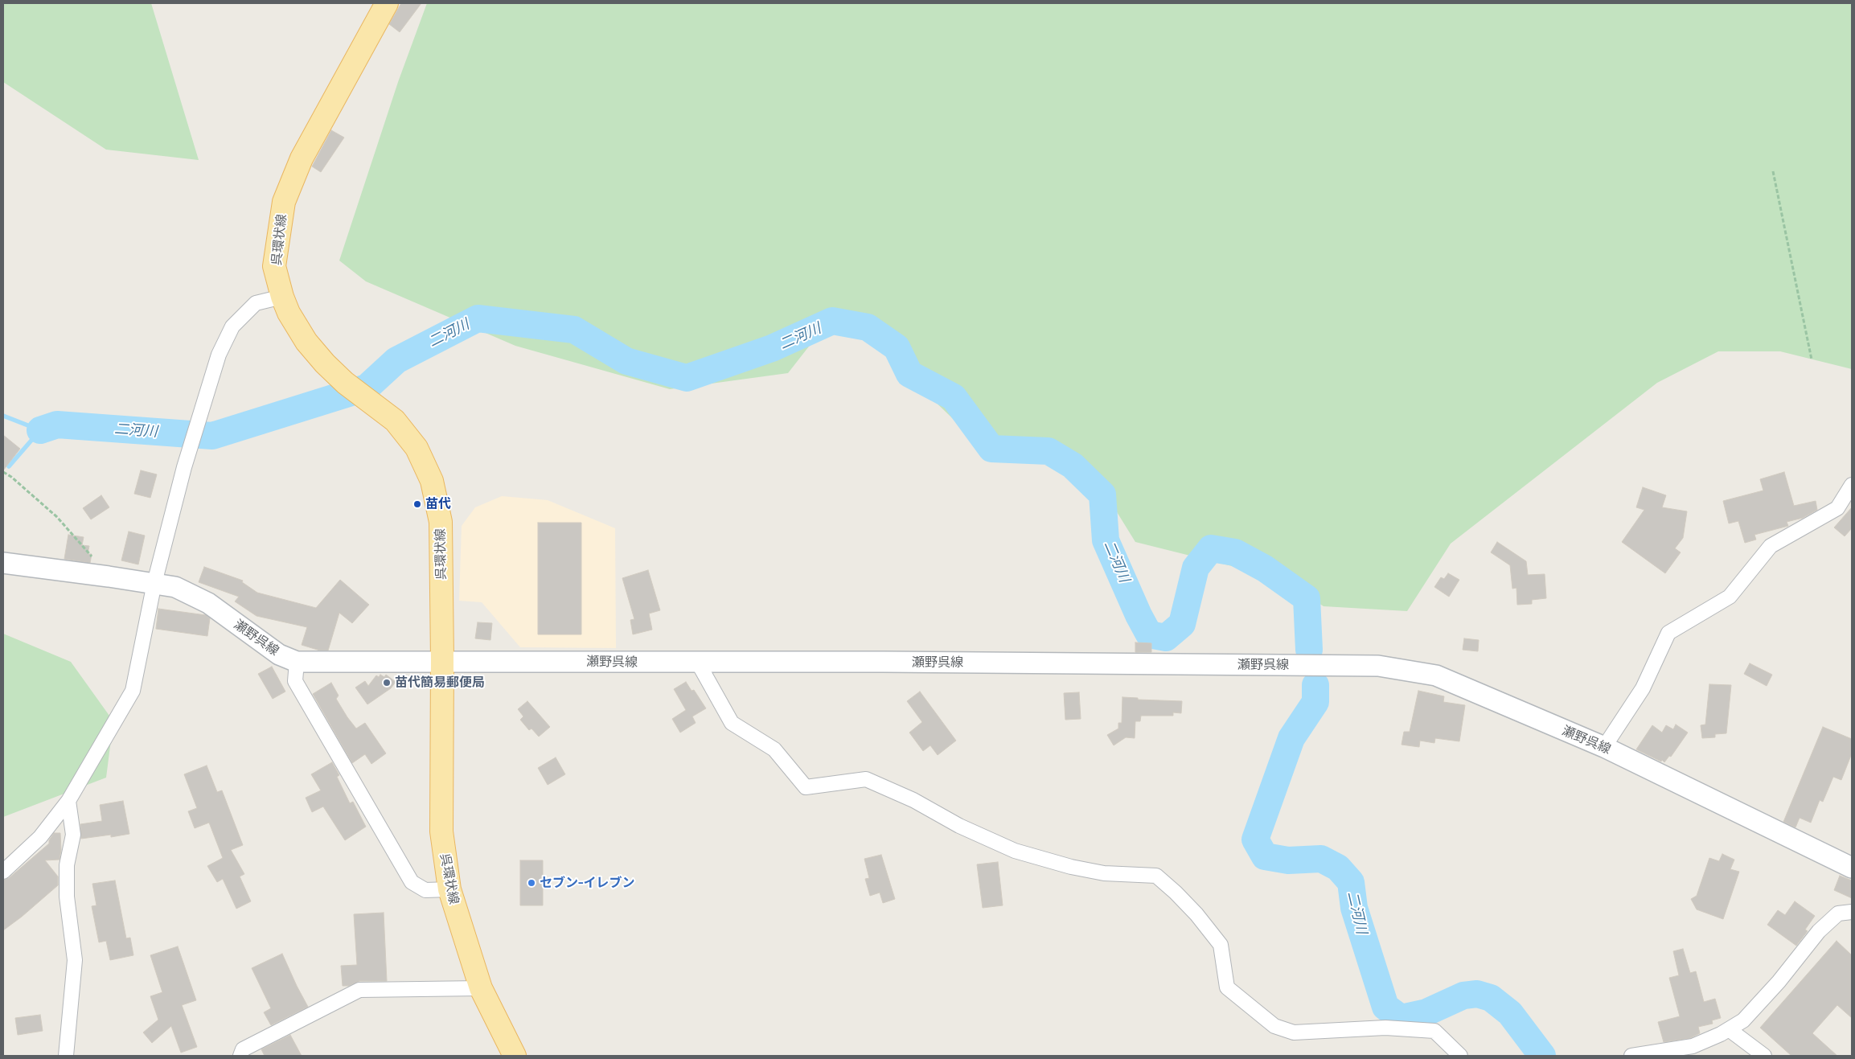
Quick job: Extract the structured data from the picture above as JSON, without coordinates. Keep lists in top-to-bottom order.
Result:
{
  "streets": {
    "main road": ["呉環状線", "瀬野呉線"]
  },
  "crossings": [
    ["呉環状線", "瀬野呉線"]
  ],
  "water": ["二河川"],
  "places": ["苗代", "苗代簡易郵便局", "セブン-イレブン"]
}
